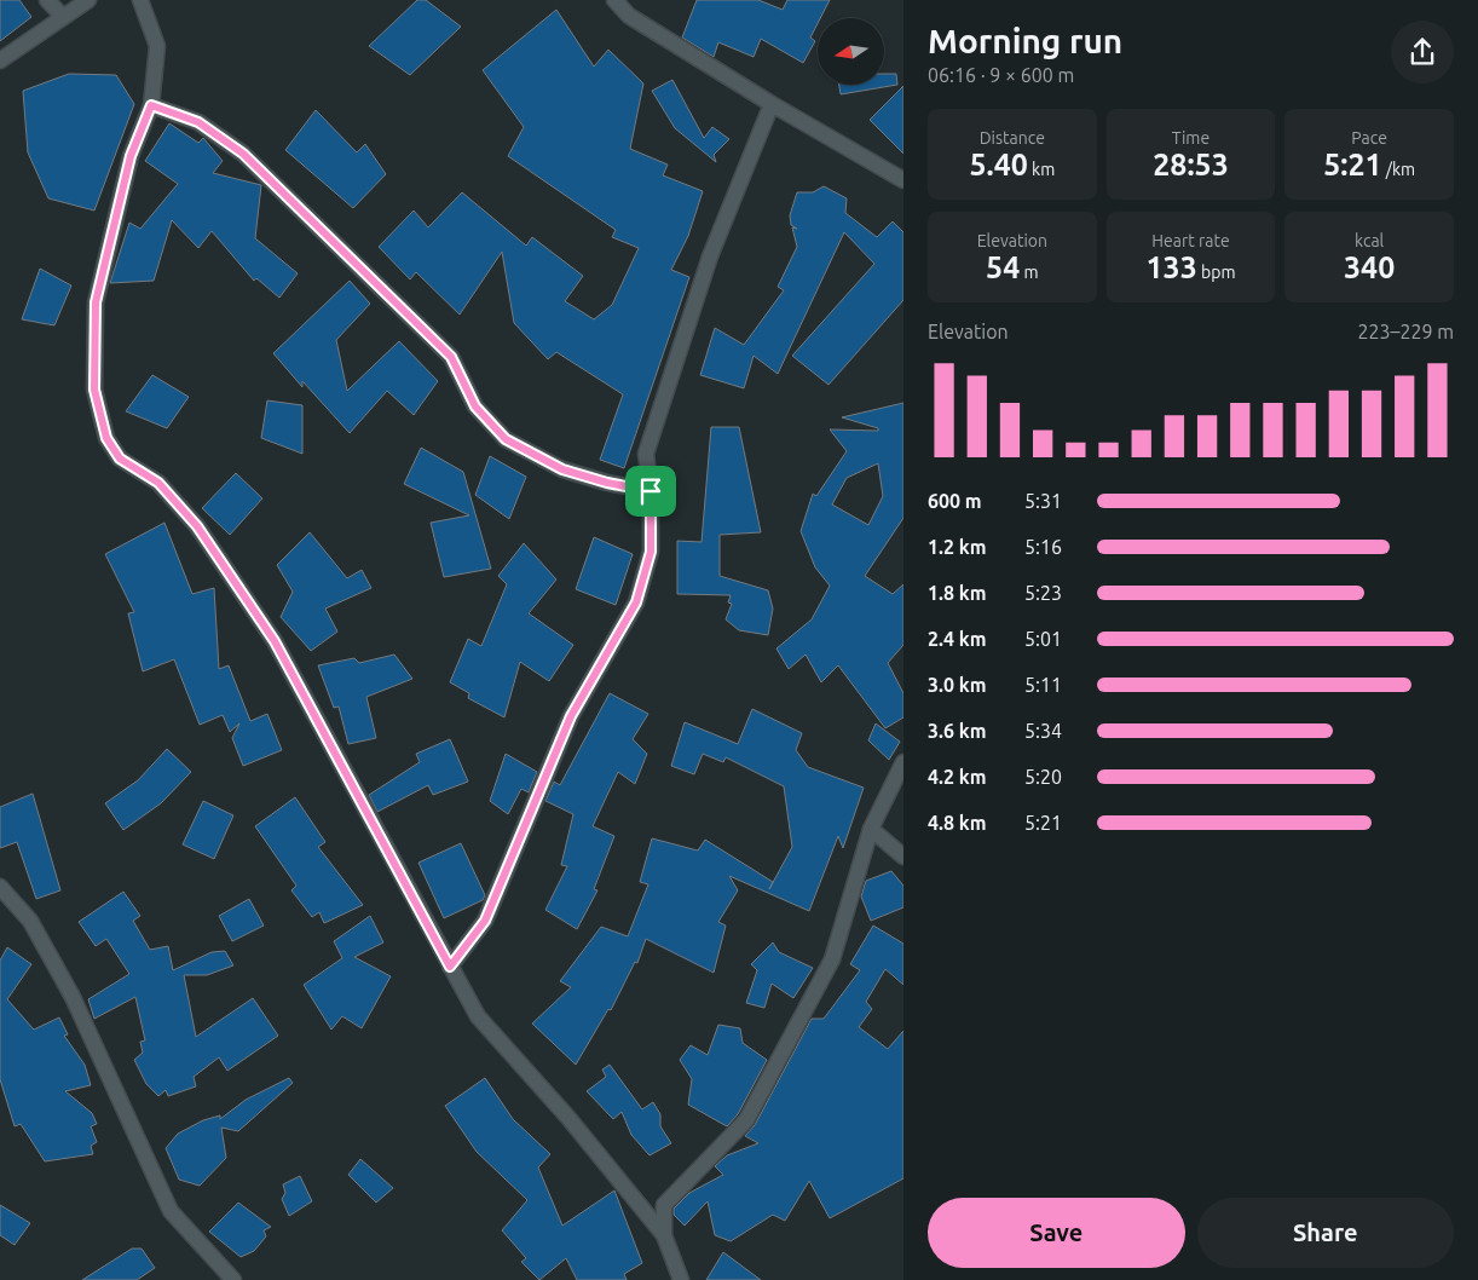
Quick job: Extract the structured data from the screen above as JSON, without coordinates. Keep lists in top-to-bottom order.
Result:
{
  "north": "left",
  "page": {
    "heading": ["Morning run", "06:16 · 9 × 600 m"],
    "stats": [
      ["Distance", "5.40 km"],
      ["Time", "28:53"],
      ["Pace", "5:21 /km"],
      ["Elevation", "54 m"],
      ["Heart rate", "133 bpm"],
      ["kcal", "340"]
    ],
    "chart": ["Elevation", "223–229 m"],
    "list": [
      {
        "name": "600 m",
        "note": "5:31"
      },
      {
        "name": "1.2 km",
        "note": "5:16"
      },
      {
        "name": "1.8 km",
        "note": "5:23"
      },
      {
        "name": "2.4 km",
        "note": "5:01"
      },
      {
        "name": "3.0 km",
        "note": "5:11"
      },
      {
        "name": "3.6 km",
        "note": "5:34"
      },
      {
        "name": "4.2 km",
        "note": "5:20"
      },
      {
        "name": "4.8 km",
        "note": "5:21"
      }
    ],
    "buttons": ["Save", "Share"]
  }
}
